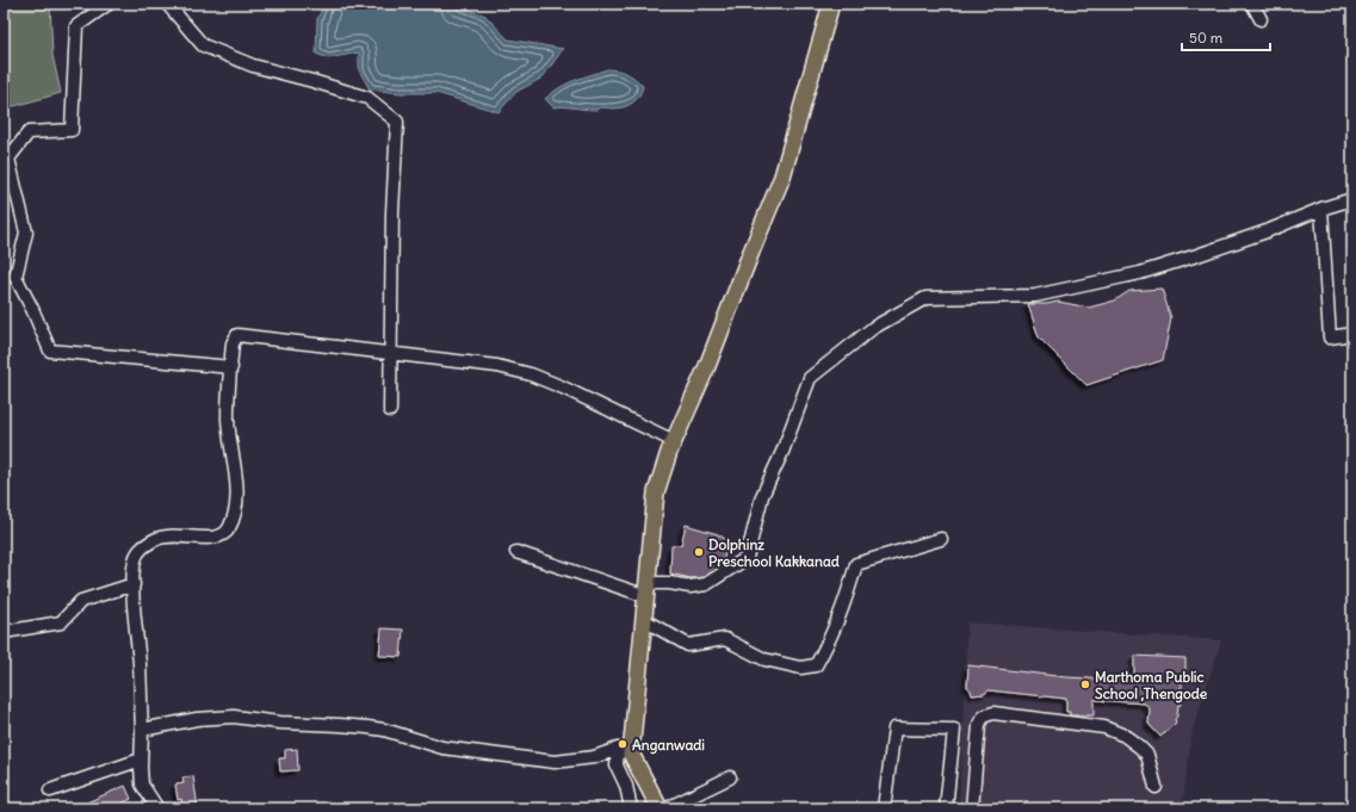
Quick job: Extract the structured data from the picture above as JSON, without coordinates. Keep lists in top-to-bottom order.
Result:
{
  "places": ["Dolphinz Preschool Kakkanad", "Marthoma Public School ,Thengode", "Anganwadi"],
  "scale_bar": "50 m"
}
